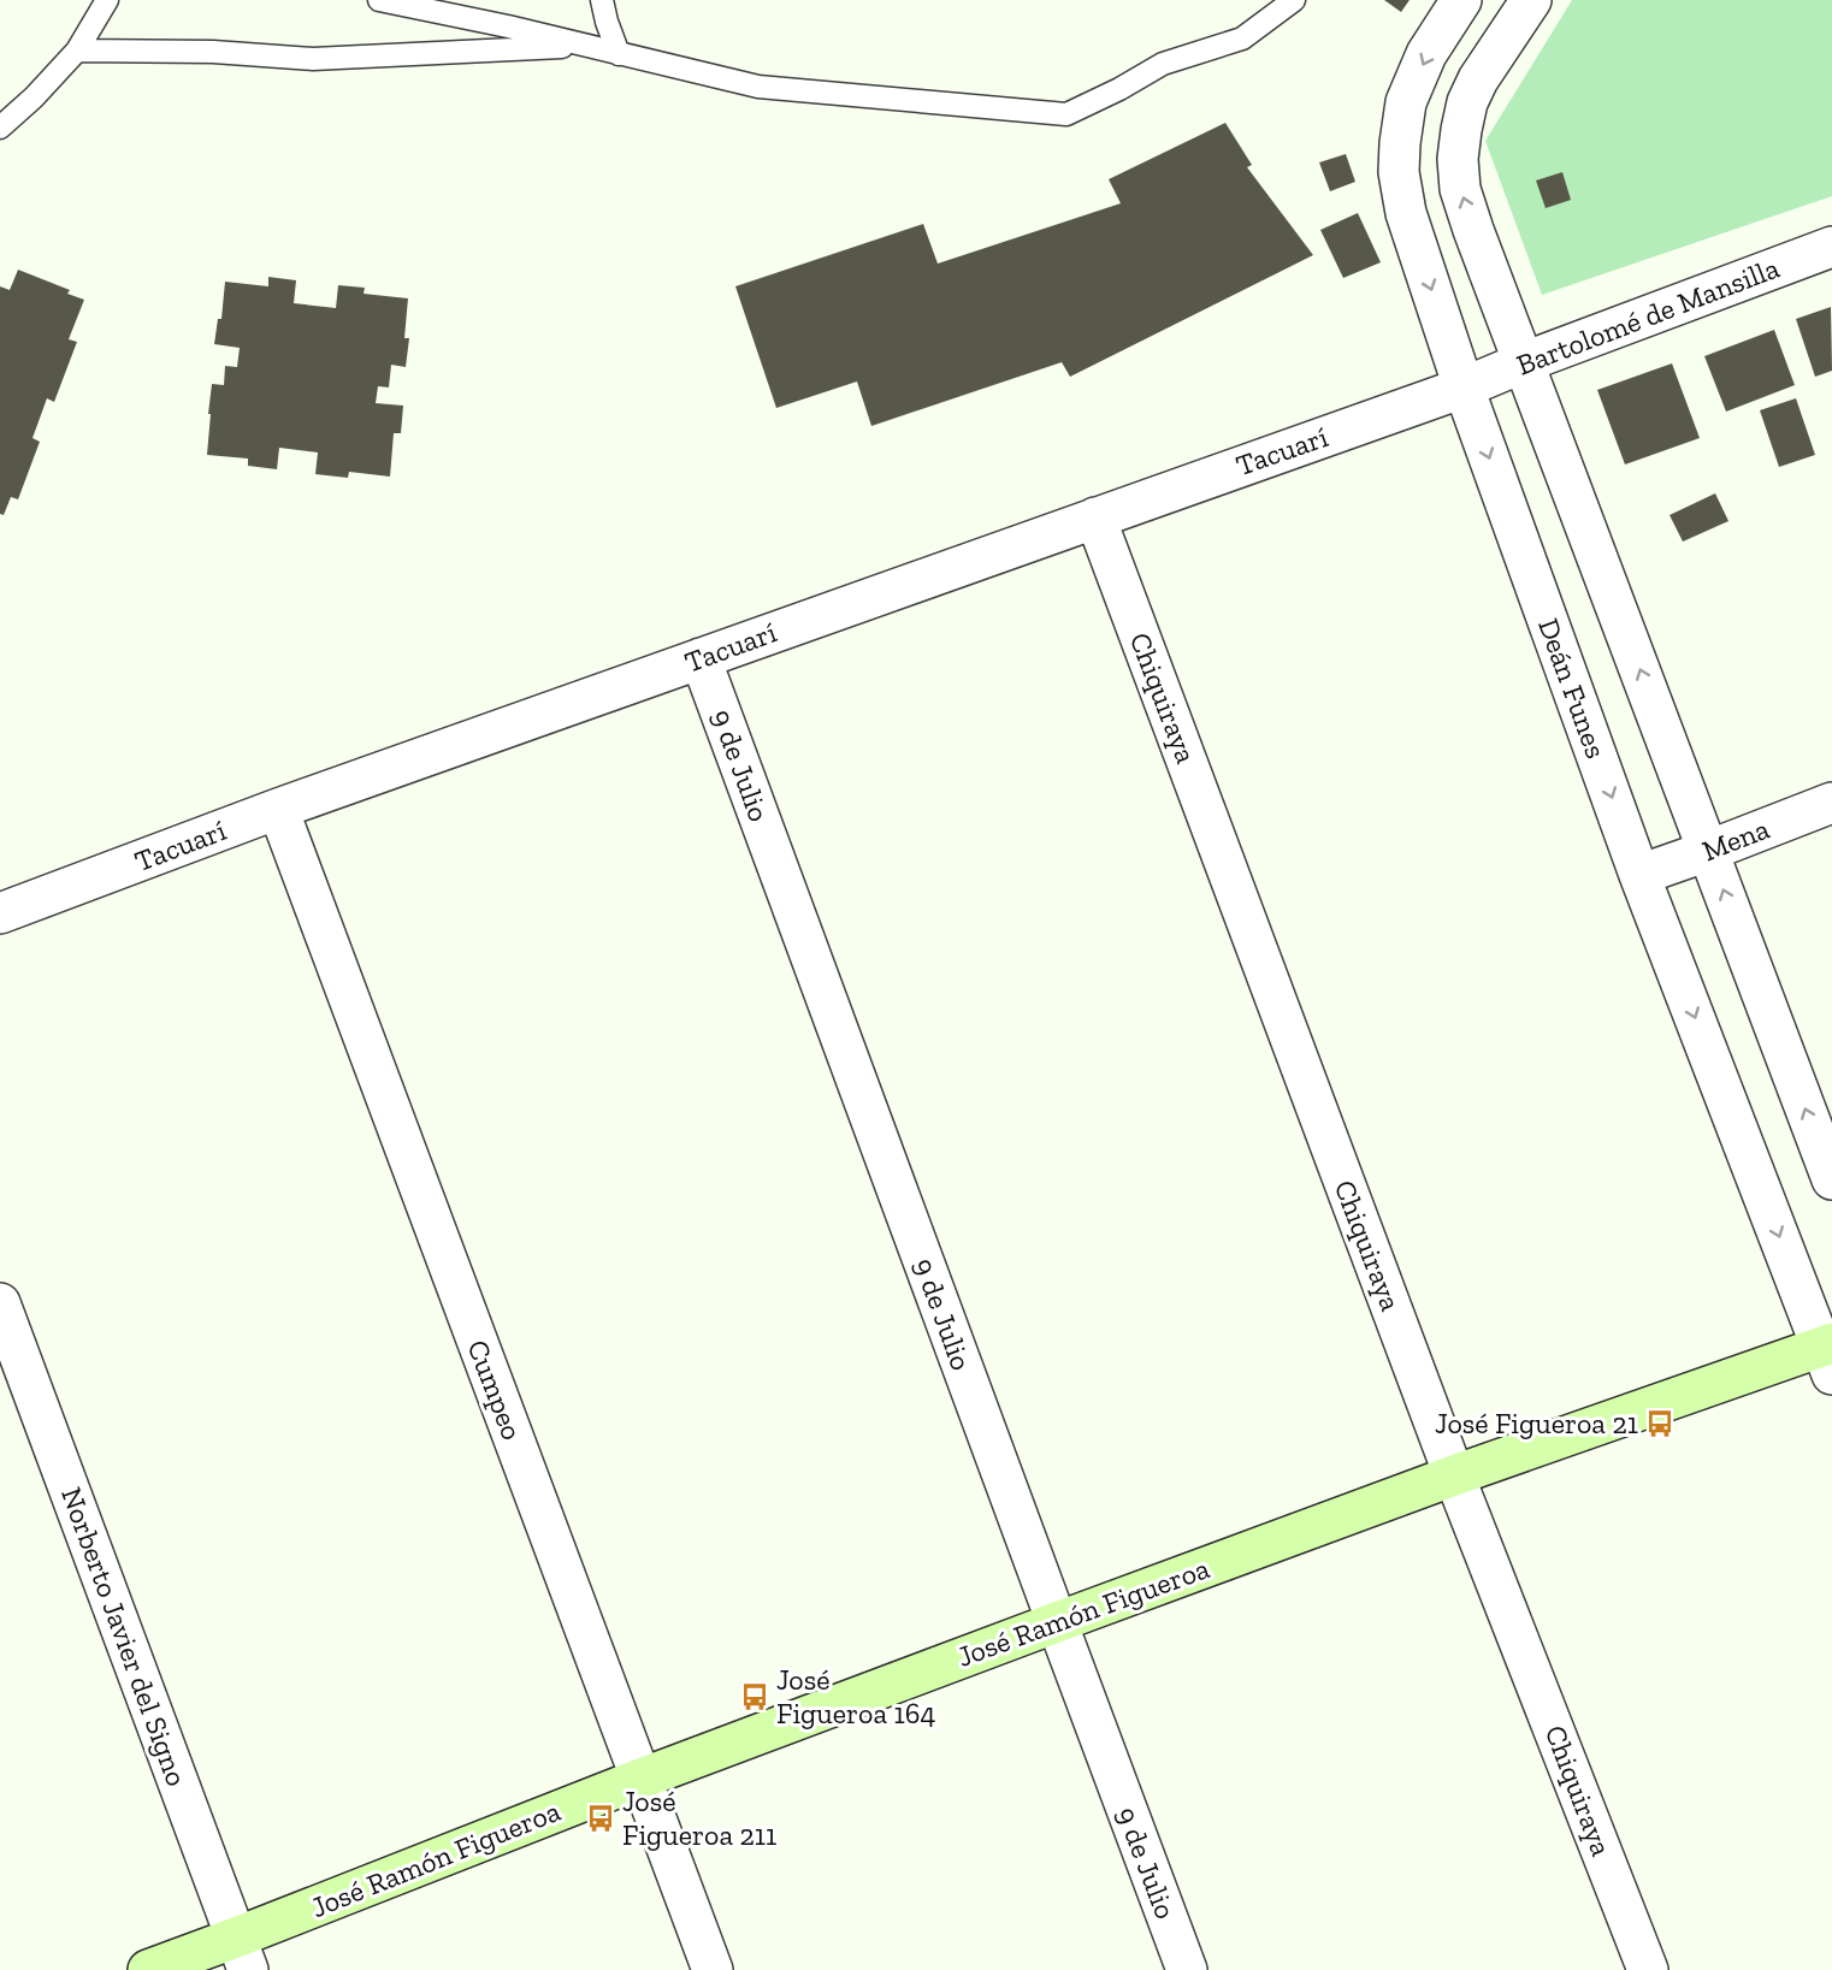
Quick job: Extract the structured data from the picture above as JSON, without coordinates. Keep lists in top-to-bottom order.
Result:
{
  "streets": {
    "main road": ["José Ramón Figueroa"],
    "street": [
      "Bartolomé de Mansilla",
      "Tacuarí",
      "Deán Funes",
      "Chiquiraya",
      "9 de Julio",
      "Mena",
      "Cumpeo",
      "Norberto Javier del Signo"
    ]
  },
  "crossings": [
    ["Bartolomé de Mansilla", "Tacuarí"],
    ["Bartolomé de Mansilla", "Deán Funes"],
    ["Tacuarí", "Deán Funes"],
    ["Tacuarí", "Chiquiraya"],
    ["Tacuarí", "9 de Julio"],
    ["Tacuarí", "Cumpeo"],
    ["Deán Funes", "Mena"],
    ["Deán Funes", "José Ramón Figueroa"],
    ["Chiquiraya", "José Ramón Figueroa"],
    ["9 de Julio", "José Ramón Figueroa"],
    ["Cumpeo", "José Ramón Figueroa"],
    ["José Ramón Figueroa", "Norberto Javier del Signo"]
  ],
  "places": {
    "bus stop": ["José Figueroa 21", "José Figueroa 164", "José Figueroa 211"]
  }
}
